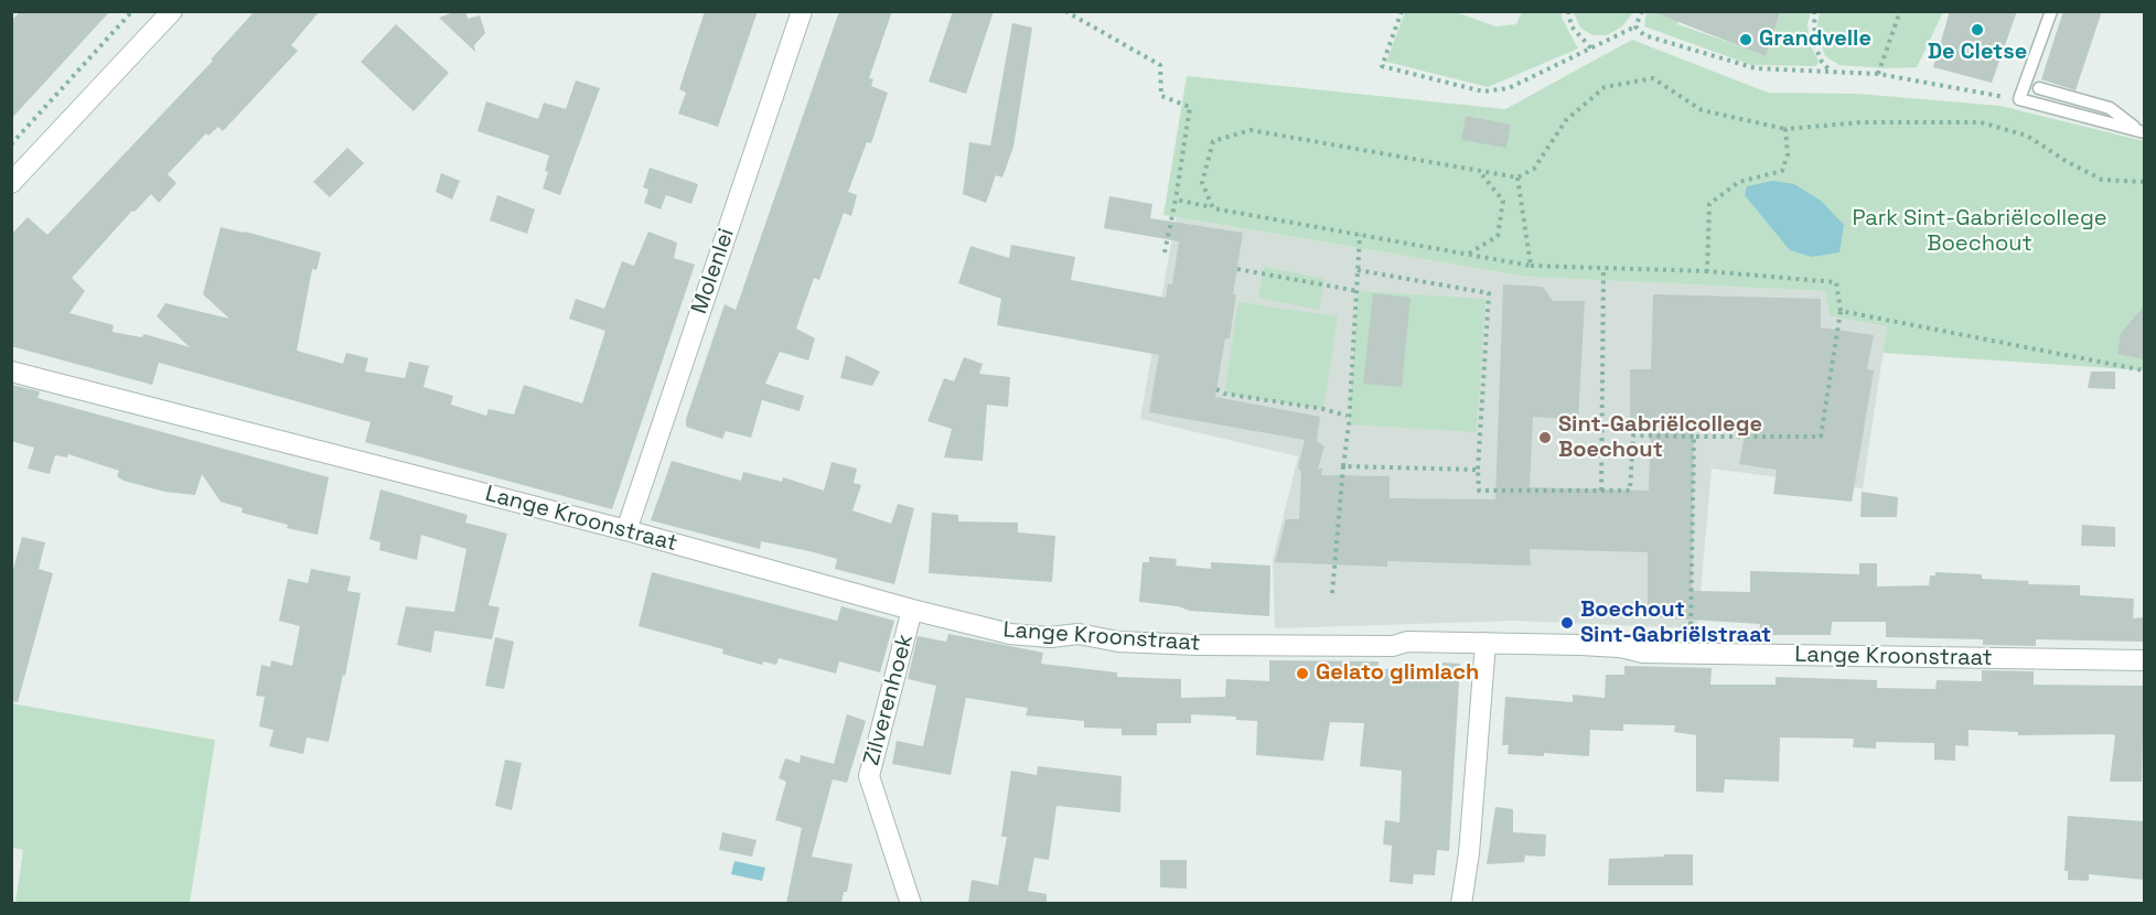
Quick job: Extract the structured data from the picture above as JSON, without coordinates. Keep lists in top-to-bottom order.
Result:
{
  "streets": {
    "street": ["Molenlei", "Lange Kroonstraat", "Zilverenhoek"]
  },
  "crossings": [
    ["Molenlei", "Lange Kroonstraat"],
    ["Lange Kroonstraat", "Zilverenhoek"]
  ],
  "parks": ["Park Sint-Gabriëlcollege Boechout"],
  "places": [
    "De Cletse",
    "Grandvelle",
    "Sint-Gabriëlcollege Boechout",
    "Boechout Sint-Gabriëlstraat",
    "Gelato glimlach"
  ]
}
